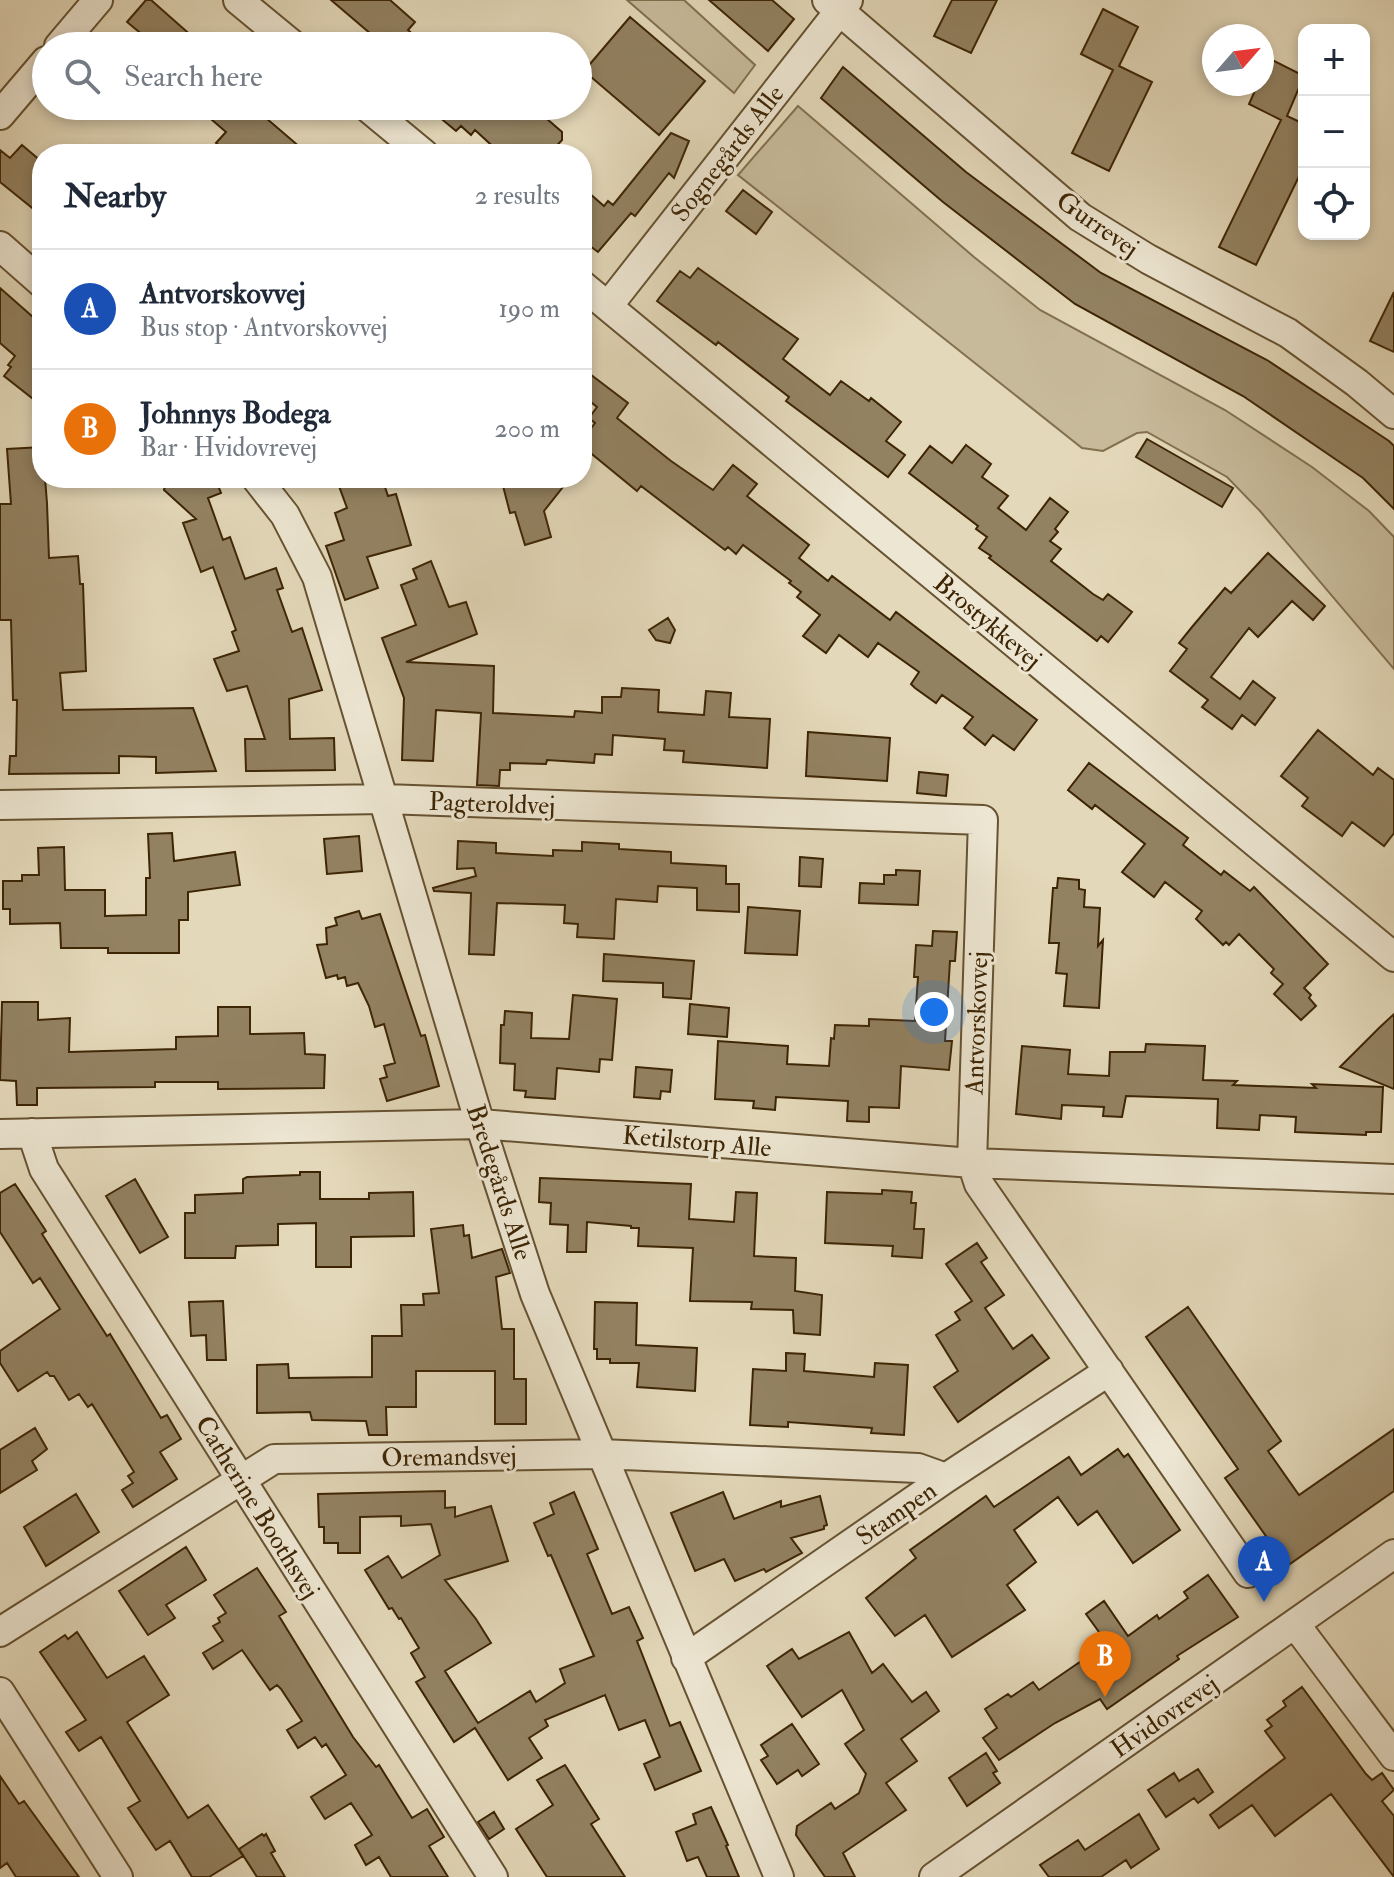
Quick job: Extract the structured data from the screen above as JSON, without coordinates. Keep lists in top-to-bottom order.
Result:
{
  "streets": {
    "street": [
      "Sognegårds Alle",
      "Gurrevej",
      "Brostykkevej",
      "Pagteroldvej",
      "Antvorskovvej",
      "Ketilstorp Alle",
      "Bredegårds Alle",
      "Oremandsvej",
      "Catherine Boothsvej",
      "Stampen",
      "Hvidovrevej"
    ]
  },
  "crossings": [
    ["Sognegårds Alle", "Gurrevej"],
    ["Sognegårds Alle", "Brostykkevej"],
    ["Pagteroldvej", "Antvorskovvej"],
    ["Pagteroldvej", "Bredegårds Alle"],
    ["Antvorskovvej", "Ketilstorp Alle"],
    ["Antvorskovvej", "Stampen"],
    ["Ketilstorp Alle", "Bredegårds Alle"],
    ["Ketilstorp Alle", "Catherine Boothsvej"],
    ["Bredegårds Alle", "Oremandsvej"],
    ["Bredegårds Alle", "Stampen"],
    ["Oremandsvej", "Catherine Boothsvej"],
    ["Oremandsvej", "Stampen"]
  ],
  "north": "top right",
  "page": {
    "map_buttons": ["+", "−"],
    "search": "Search here",
    "heading": ["Nearby", "2 results"],
    "list": [
      {
        "mark": "A",
        "name": "Antvorskovvej",
        "note": "Bus stop · Antvorskovvej",
        "value": "190 m"
      },
      {
        "mark": "B",
        "name": "Johnnys Bodega",
        "note": "Bar · Hvidovrevej",
        "value": "200 m"
      }
    ],
    "pins": ["A", "B"]
  }
}
